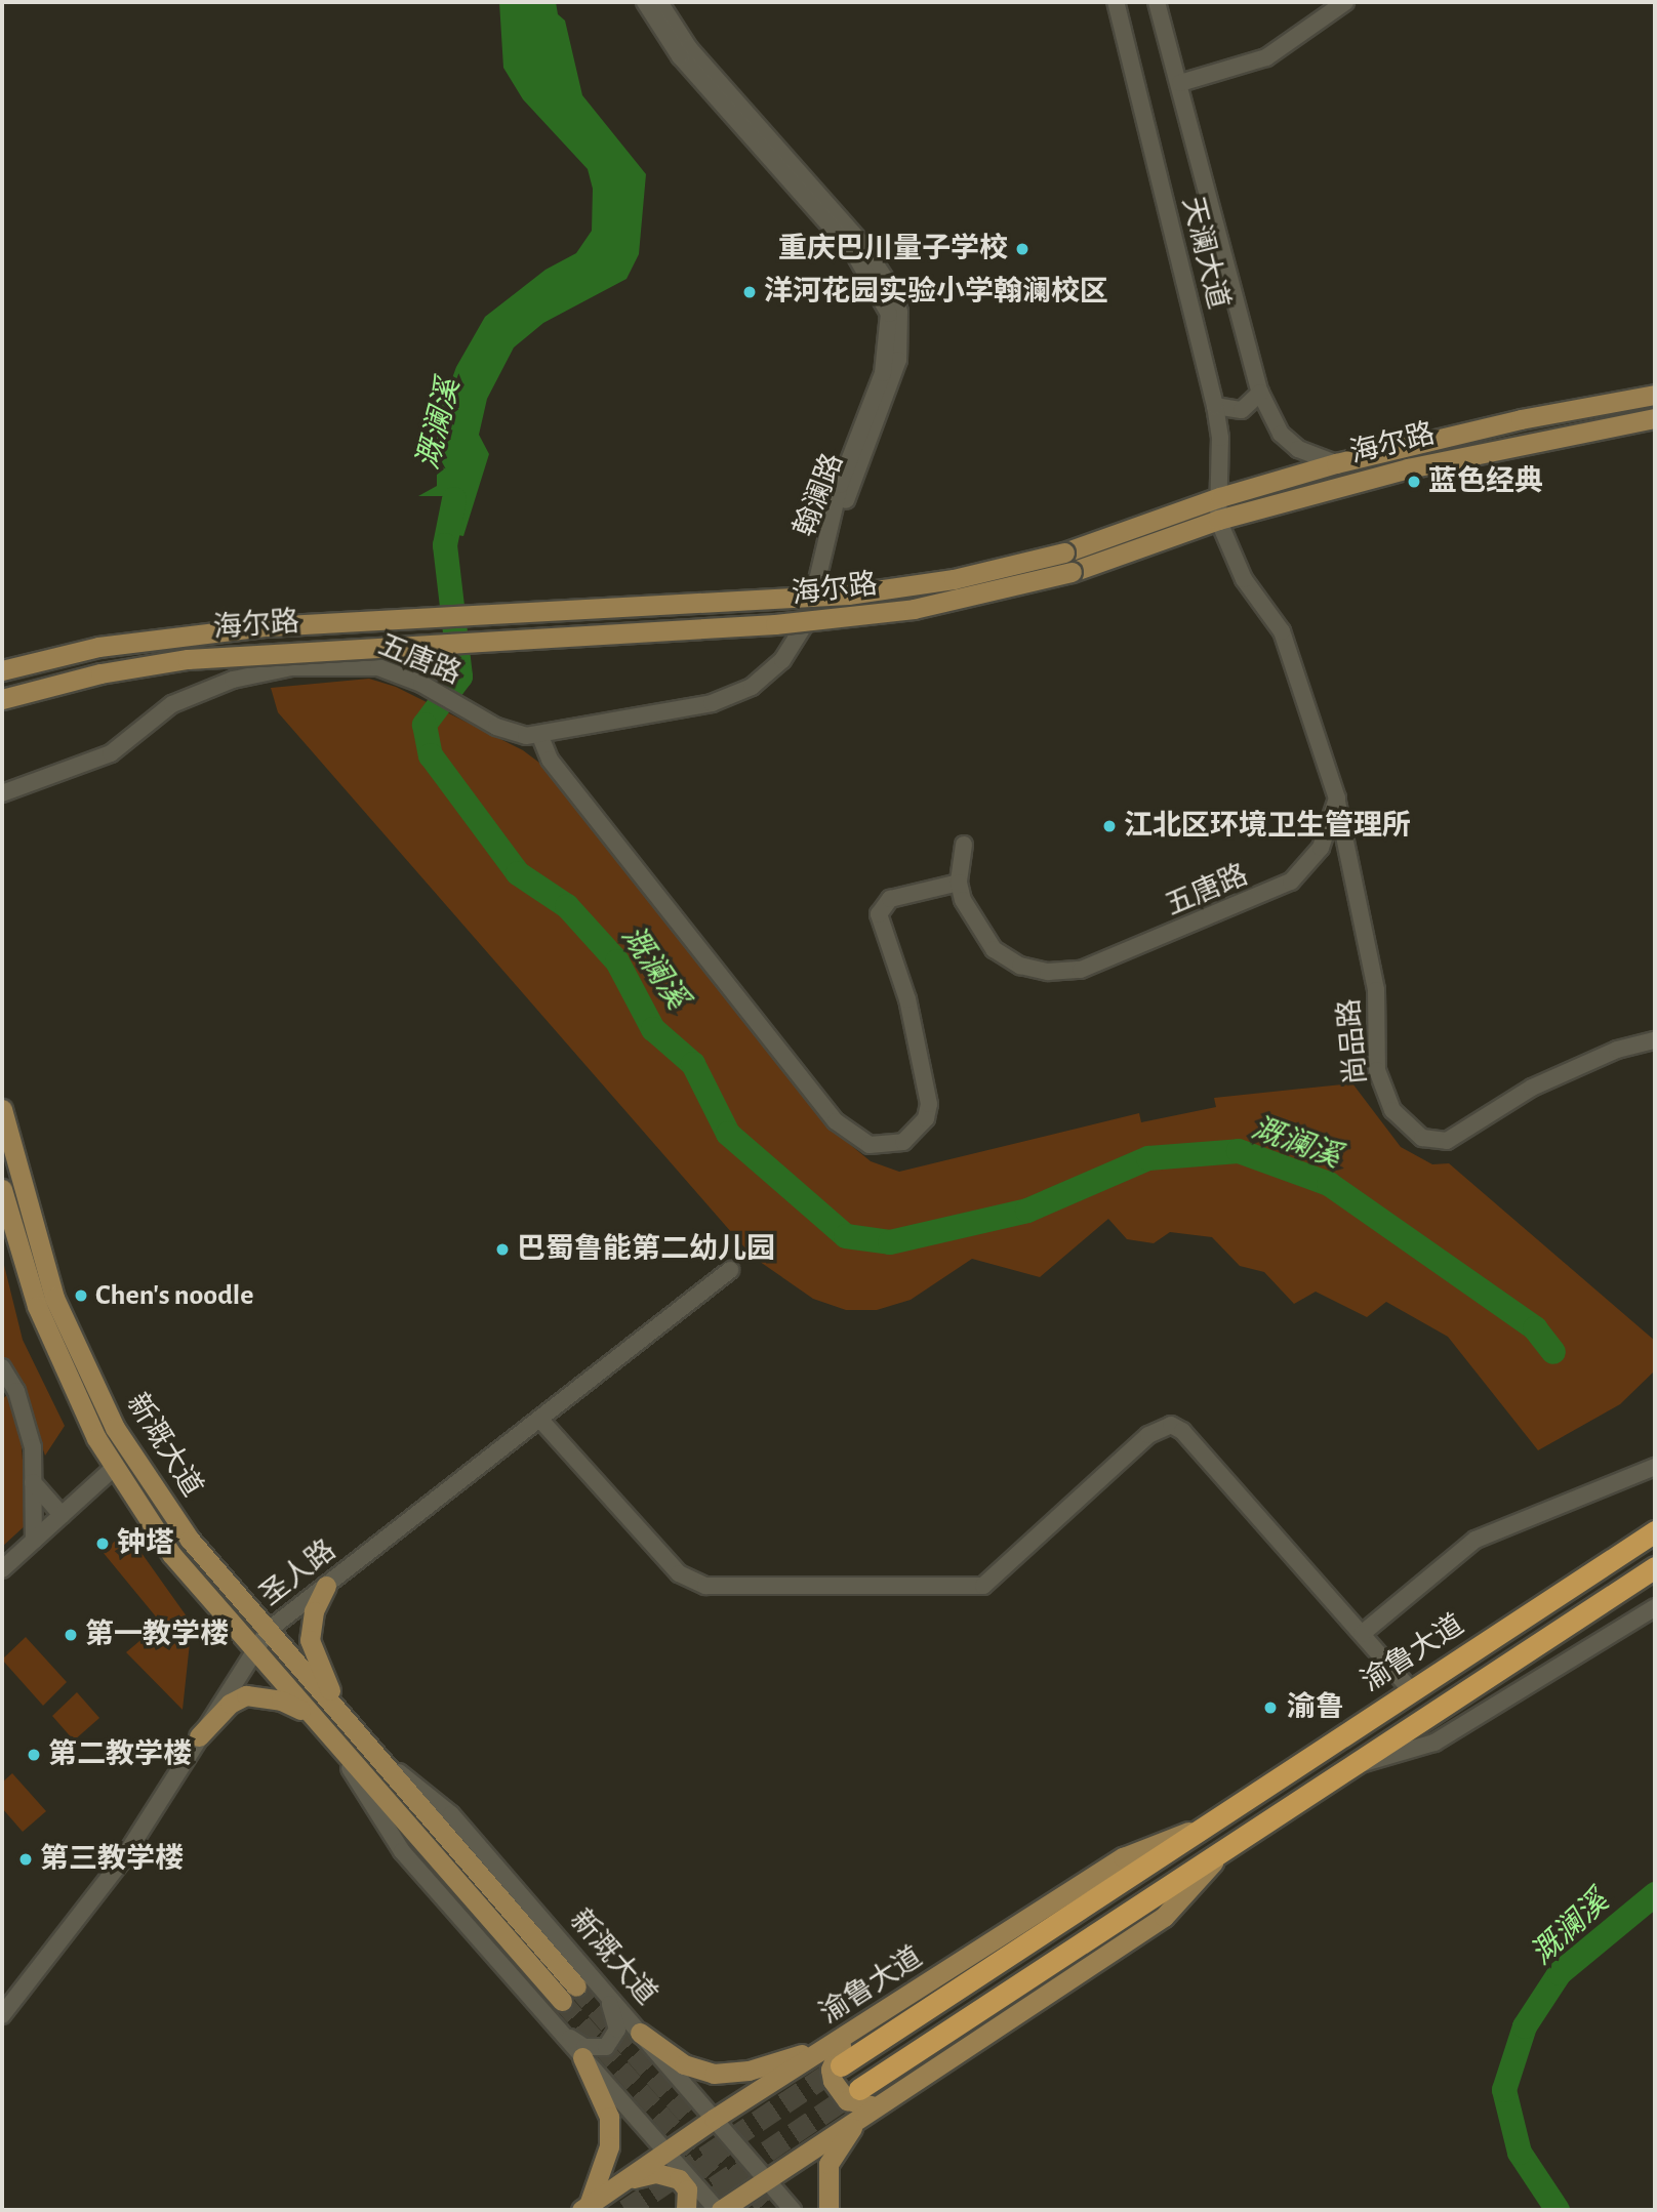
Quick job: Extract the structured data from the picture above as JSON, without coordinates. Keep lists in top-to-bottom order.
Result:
{
  "streets": {
    "highway": ["渝鲁大道"],
    "main road": ["海尔路", "新溉大道"],
    "street": [
      "天澜大道",
      "翰澜路",
      "五唐路",
      "尚品路",
      "圣人路"
    ]
  },
  "crossings": [
    ["天澜大道", "海尔路"],
    ["翰澜路", "五唐路"],
    ["五唐路", "尚品路"],
    ["新溉大道", "圣人路"],
    ["新溉大道", "渝鲁大道"]
  ],
  "water": ["溉澜溪"],
  "places": [
    "重庆巴川量子学校",
    "洋河花园实验小学翰澜校区",
    "蓝色经典",
    "江北区环境卫生管理所",
    "巴蜀鲁能第二幼儿园",
    "Chen's noodle",
    "钟塔",
    "第一教学楼",
    "渝鲁",
    "第二教学楼",
    "第三教学楼"
  ]
}
